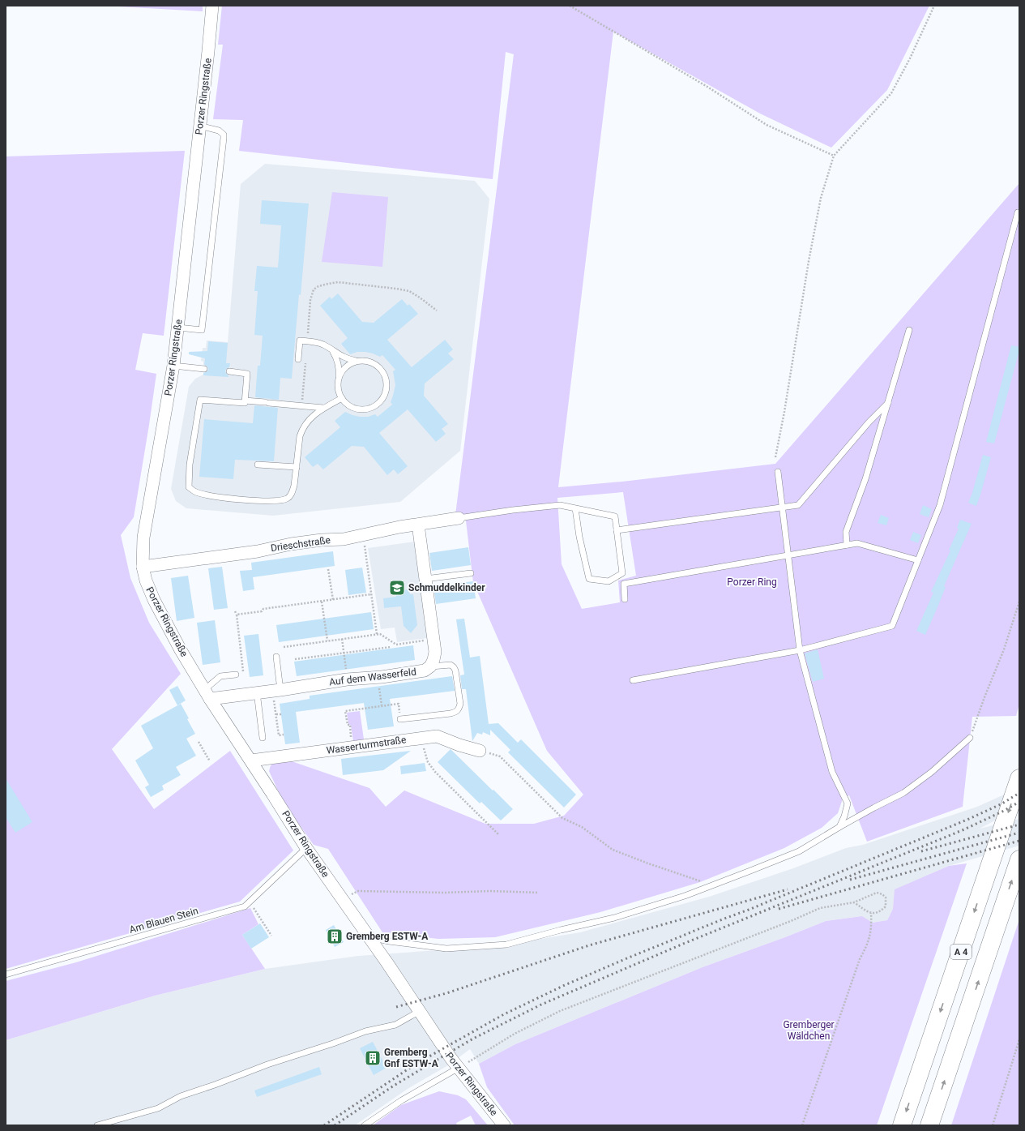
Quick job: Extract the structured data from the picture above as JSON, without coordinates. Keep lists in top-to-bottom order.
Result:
{
  "streets": {
    "highway": ["A 4"],
    "street": [
      "Porzer Ringstraße",
      "Drieschstraße",
      "Auf dem Wasserfeld",
      "Wasserturmstraße"
    ],
    "lane": ["Am Blauen Stein"]
  },
  "crossings": [
    ["Porzer Ringstraße", "Drieschstraße"],
    ["Porzer Ringstraße", "Auf dem Wasserfeld"],
    ["Porzer Ringstraße", "Wasserturmstraße"],
    ["Porzer Ringstraße", "Am Blauen Stein"]
  ],
  "parks": ["Porzer Ring", "Gremberger Wäldchen"],
  "places": {
    "school or university": ["Schmuddelkinder"],
    "building": ["Gremberg ESTW-A", "Gremberg Gnf ESTW-A"]
  }
}
